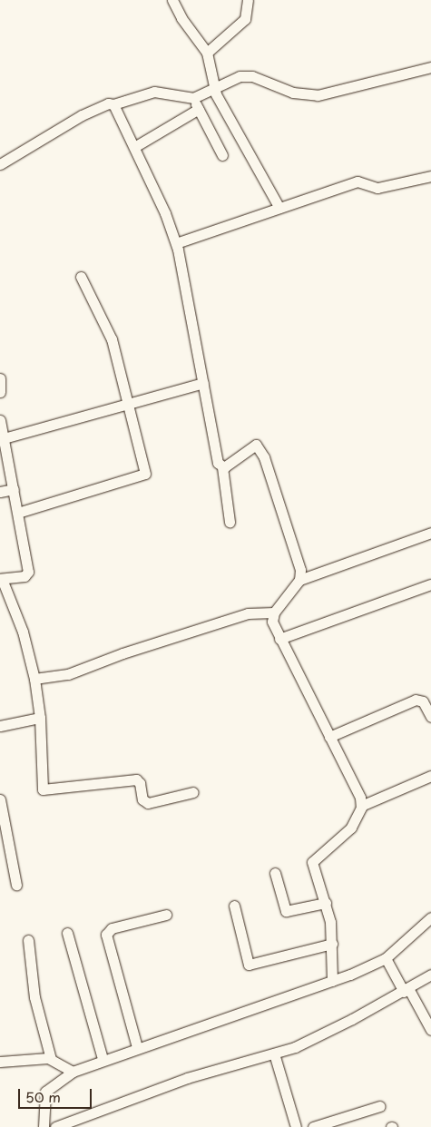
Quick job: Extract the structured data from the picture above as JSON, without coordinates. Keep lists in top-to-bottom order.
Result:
{
  "scale_bar": "50 m"
}
